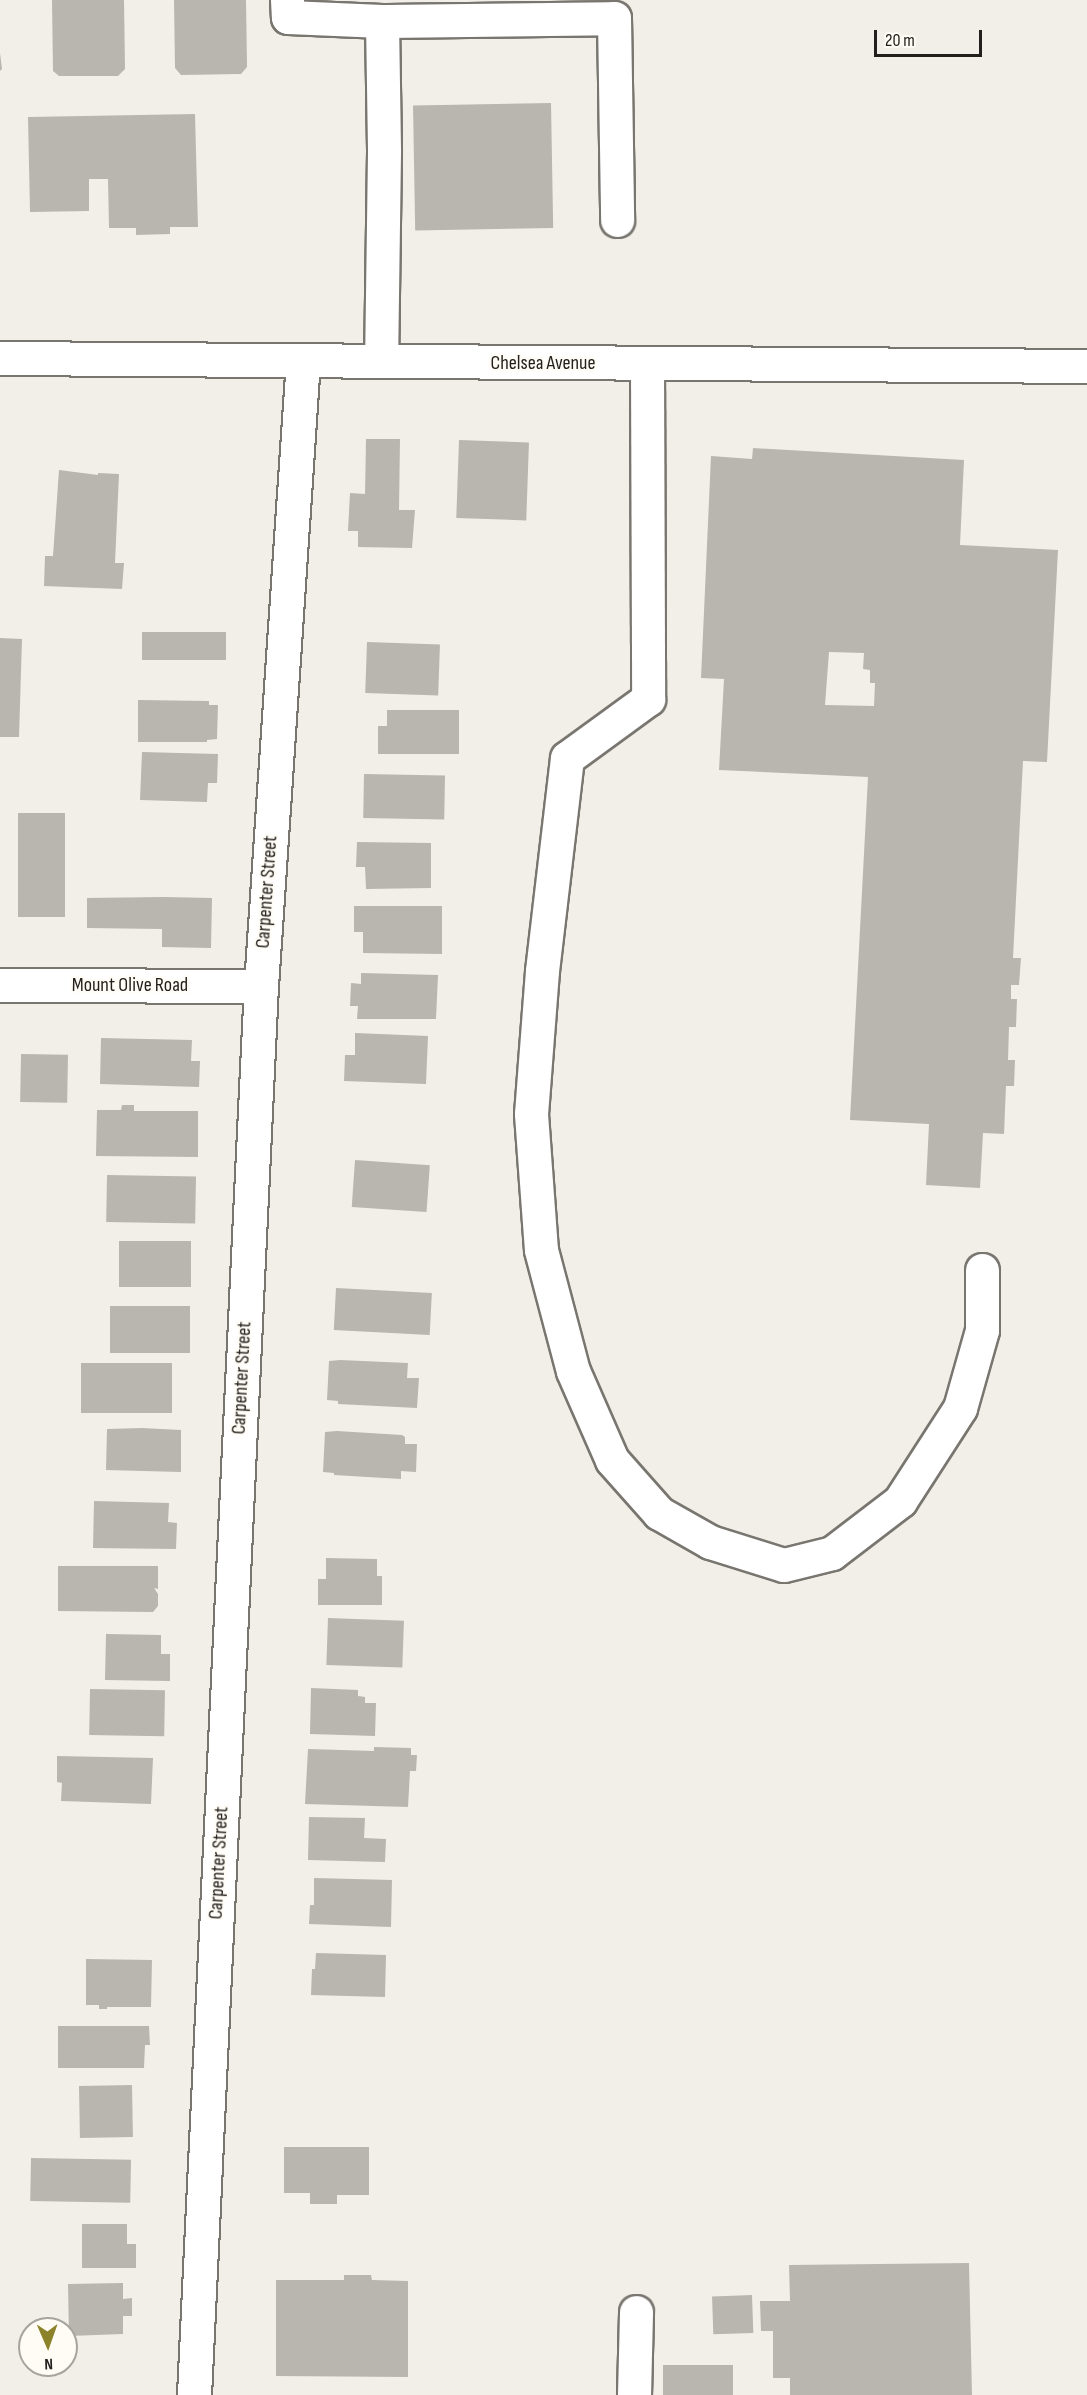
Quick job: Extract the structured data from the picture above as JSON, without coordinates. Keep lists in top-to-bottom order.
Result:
{
  "streets": {
    "street": ["Chelsea Avenue", "Carpenter Street", "Mount Olive Road"]
  },
  "crossings": [
    ["Chelsea Avenue", "Carpenter Street"],
    ["Carpenter Street", "Mount Olive Road"]
  ],
  "scale_bar": "20 m",
  "north": "bottom"
}
